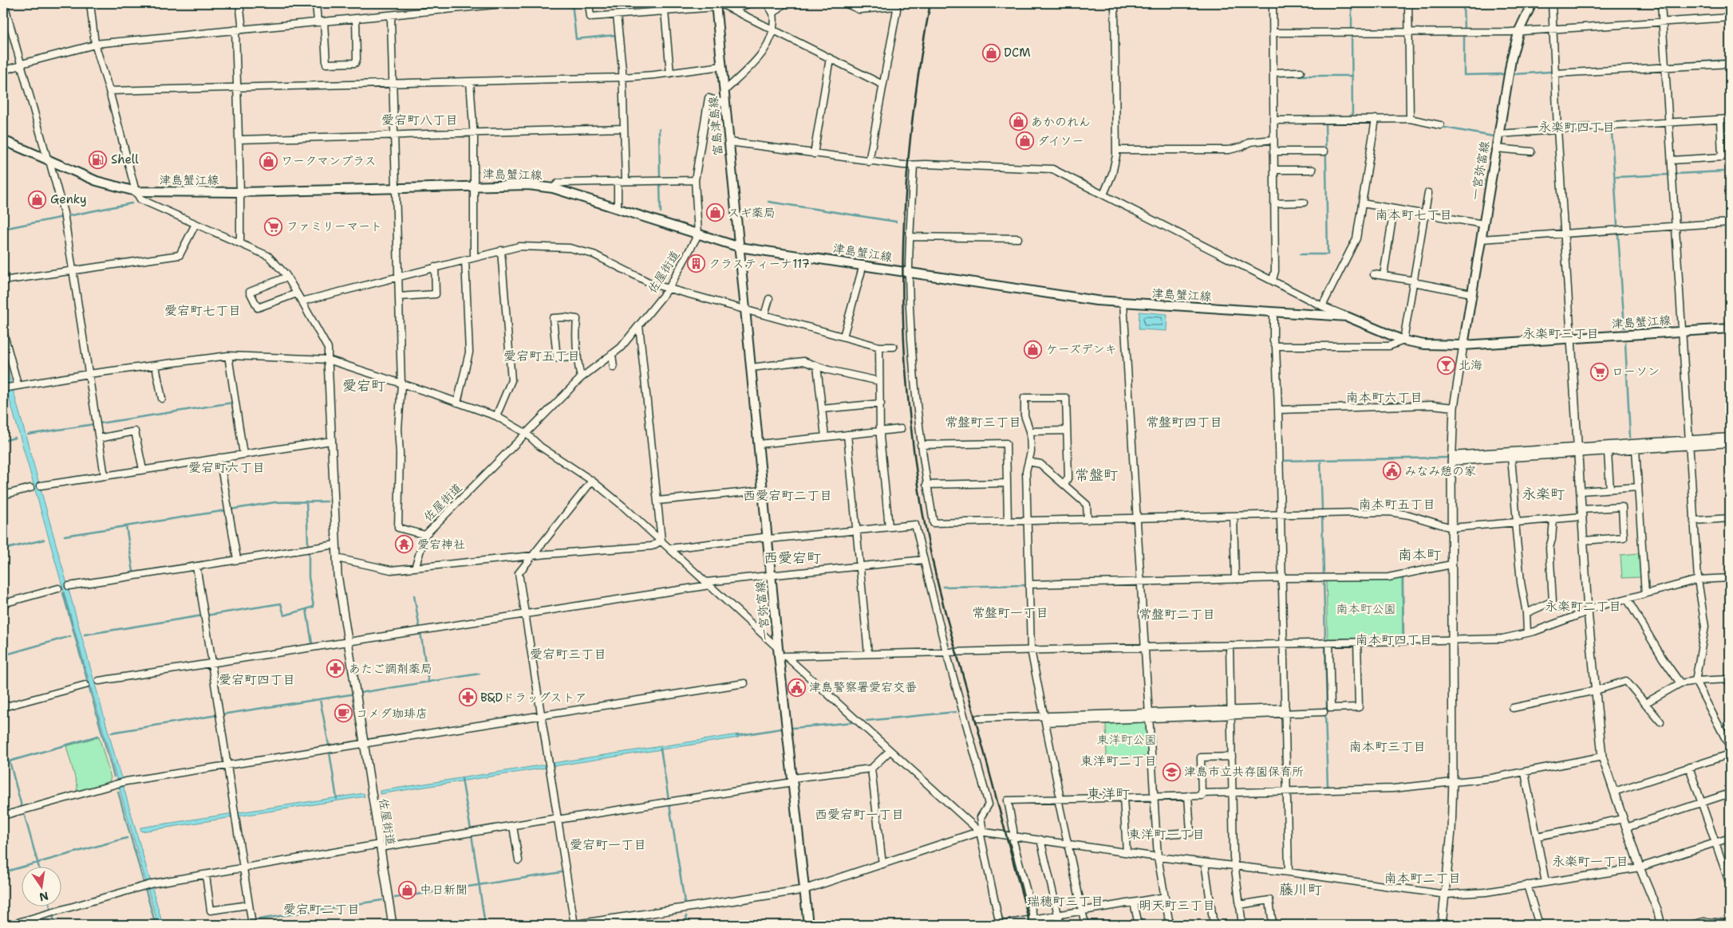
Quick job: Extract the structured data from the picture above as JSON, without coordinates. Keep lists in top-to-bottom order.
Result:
{
  "streets": {
    "main road": ["富島津島線", "一宮弥富線", "津島蟹江線"],
    "street": ["佐屋街道"]
  },
  "crossings": [
    ["富島津島線", "一宮弥富線"],
    ["富島津島線", "津島蟹江線"],
    ["富島津島線", "佐屋街道"],
    ["一宮弥富線", "津島蟹江線"],
    ["津島蟹江線", "佐屋街道"]
  ],
  "districts": [
    "愛宕町八丁目",
    "永楽町四丁目",
    "南本町七丁目",
    "愛宕町七丁目",
    "永楽町三丁目",
    "愛宕町五丁目",
    "愛宕町",
    "南本町六丁目",
    "常盤町三丁目",
    "常盤町四丁目",
    "愛宕町六丁目",
    "常盤町",
    "永楽町",
    "西愛宕町二丁目",
    "南本町五丁目",
    "南本町",
    "西愛宕町",
    "永楽町二丁目",
    "常盤町一丁目",
    "常盤町二丁目",
    "南本町四丁目",
    "愛宕町三丁目",
    "愛宕町四丁目",
    "南本町三丁目",
    "東洋町二丁目",
    "東洋町",
    "西愛宕町一丁目",
    "東洋町一丁目",
    "愛宕町一丁目",
    "永楽町一丁目",
    "南本町二丁目",
    "藤川町",
    "瑞穂町三丁目",
    "明天町三丁目",
    "愛宕町二丁目"
  ],
  "parks": ["南本町公園", "東洋町公園"],
  "places": {
    "shop": [
      "DCM",
      "あかのれん",
      "ダイソー",
      "ワークマンプラス",
      "Genky",
      "スギ薬局",
      "ケーズデンキ",
      "中日新聞"
    ],
    "fuel station": ["Shell"],
    "supermarket": ["ファミリーマート", "ローソン"],
    "building": ["クラスティーナ117"],
    "bar": ["北海"],
    "public building": ["みなみ憩の家", "津島警察署愛宕交番"],
    "temple": ["愛宕神社"],
    "pharmacy": ["あたご調剤薬局", "B&Dドラッグストア"],
    "cafe": ["コメダ珈琲店"],
    "school or university": ["津島市立共存園保育所"]
  },
  "north": "bottom"
}
